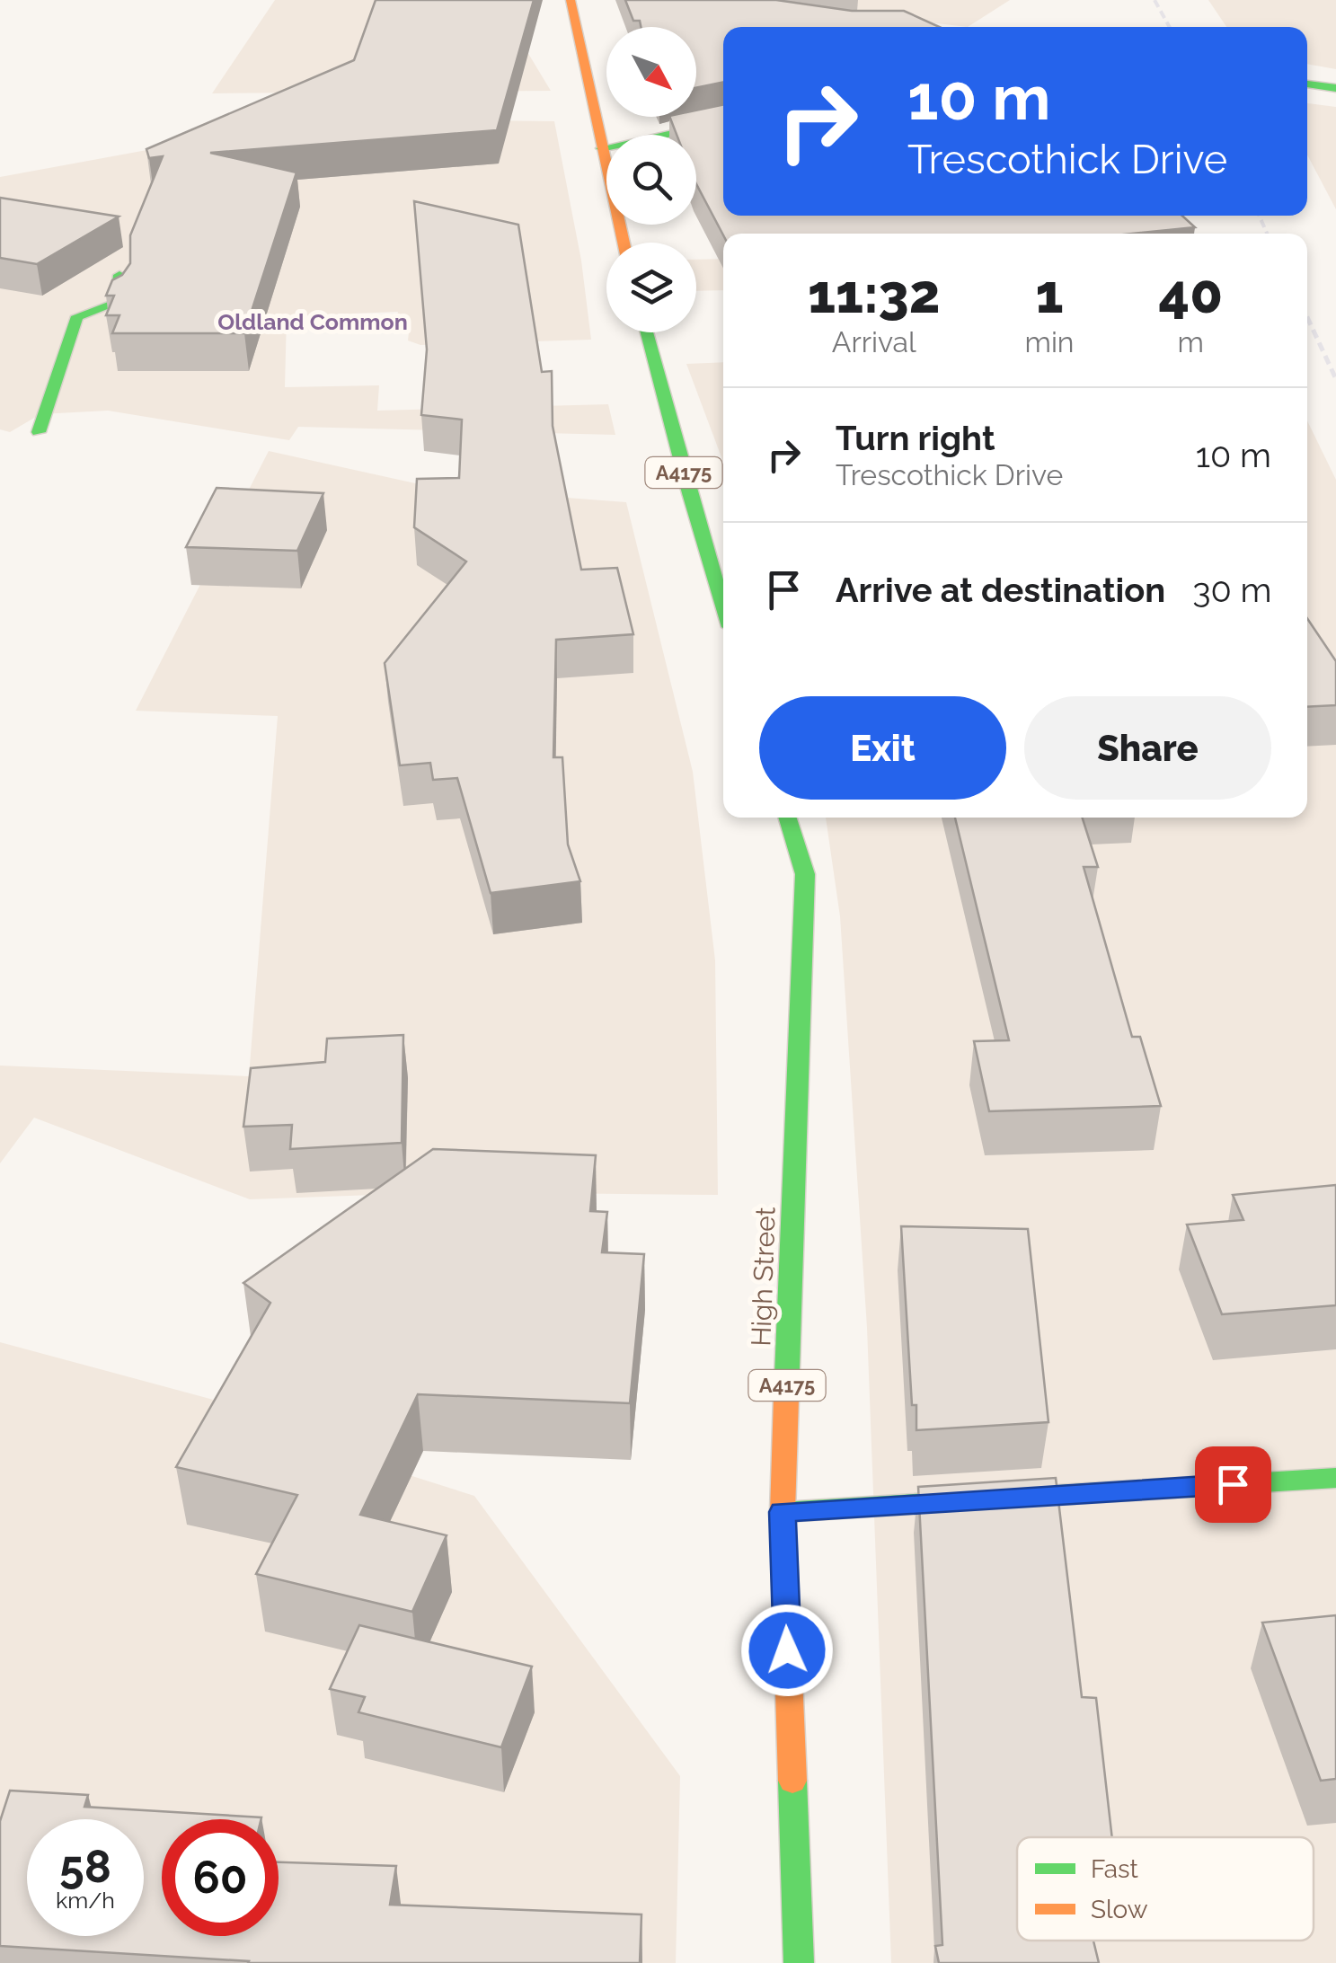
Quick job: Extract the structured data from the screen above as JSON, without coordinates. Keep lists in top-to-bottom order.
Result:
{
  "streets": {
    "main road": ["A4175", "High Street"]
  },
  "districts": ["Oldland Common"],
  "legend": ["Fast", "Slow"],
  "north": "bottom right",
  "page": {
    "turn": ["10 m", "Trescothick Drive"],
    "eta": [
      "11:32",
      "Arrival",
      "1",
      "min",
      "40",
      "m"
    ],
    "list": [
      {
        "name": "Turn right",
        "note": "Trescothick Drive",
        "value": "10 m"
      },
      {
        "name": "Arrive at destination",
        "value": "30 m"
      }
    ],
    "buttons": ["Exit", "Share"],
    "speed": "58 km/h",
    "limit": "60"
  }
}
